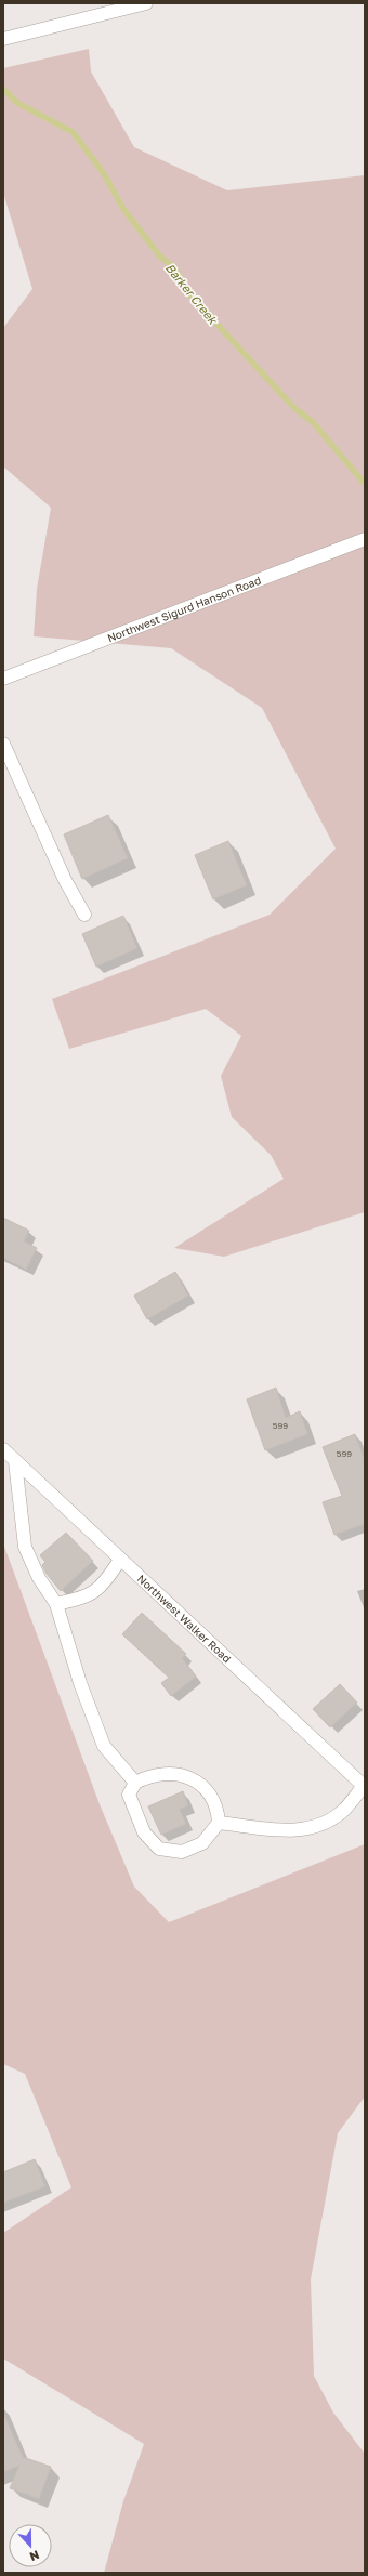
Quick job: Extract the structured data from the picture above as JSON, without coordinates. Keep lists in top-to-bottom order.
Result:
{
  "streets": {
    "street": ["Northwest Sigurd Hanson Road", "Northwest Walker Road"]
  },
  "water": ["Barker Creek"],
  "house_numbers": ["599", "599"],
  "north": "bottom"
}
